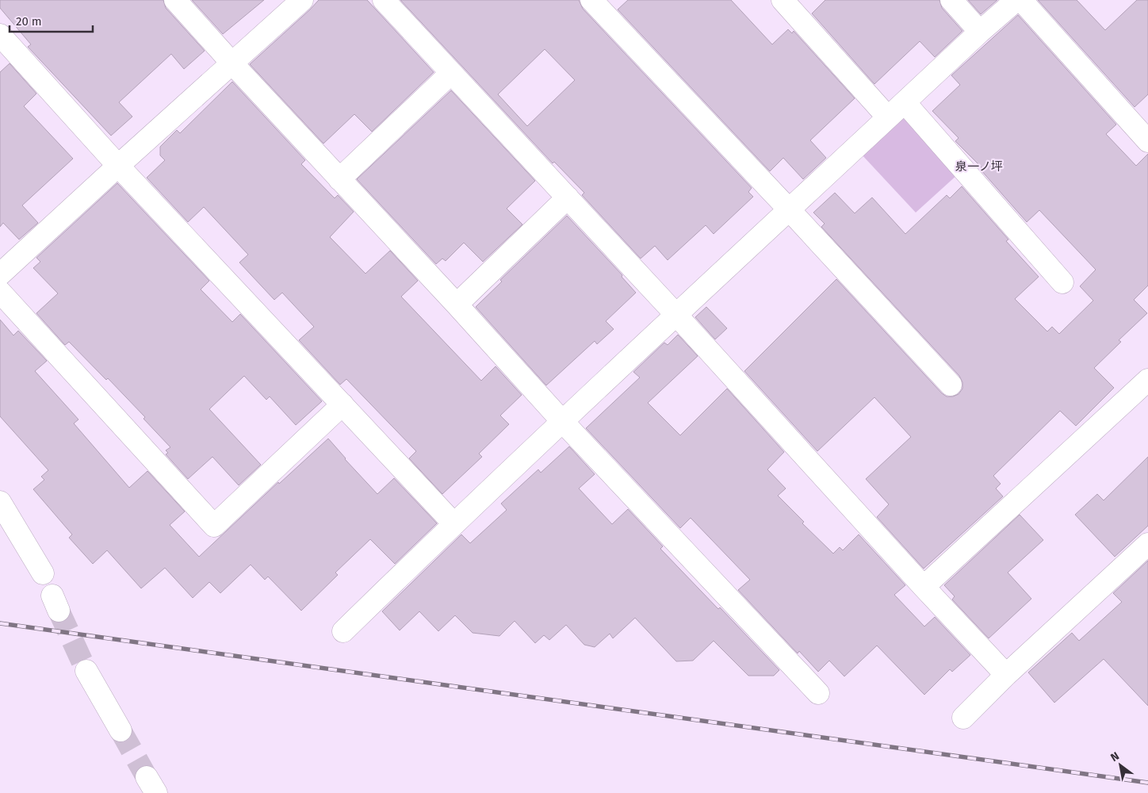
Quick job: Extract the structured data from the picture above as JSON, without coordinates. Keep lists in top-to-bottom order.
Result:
{
  "districts": ["泉一ノ坪"],
  "scale_bar": "20 m",
  "north": "top left"
}
